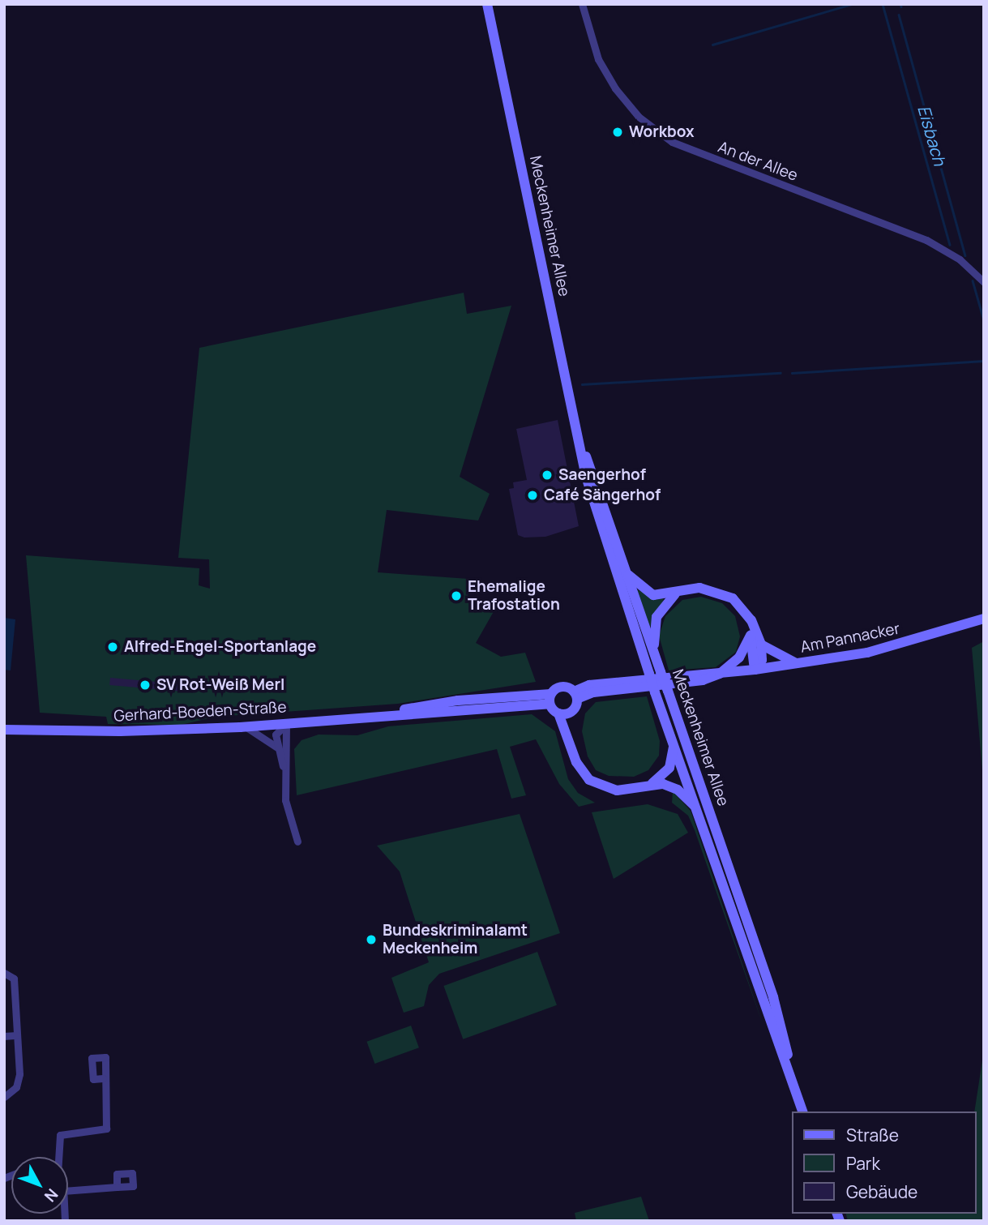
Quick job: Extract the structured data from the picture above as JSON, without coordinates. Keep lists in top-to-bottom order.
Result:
{
  "streets": {
    "main road": ["Meckenheimer Allee", "Am Pannacker", "Gerhard-Boeden-Straße"],
    "street": ["An der Allee"]
  },
  "crossings": [
    ["Am Pannacker", "Gerhard-Boeden-Straße"]
  ],
  "water": ["Eisbach"],
  "places": [
    "Workbox",
    "Saengerhof",
    "Café Sängerhof",
    "Ehemalige Trafostation",
    "Alfred-Engel-Sportanlage",
    "SV Rot-Weiß Merl",
    "Bundeskriminalamt Meckenheim"
  ],
  "legend": ["Straße", "Park", "Gebäude"],
  "north": "bottom right"
}
